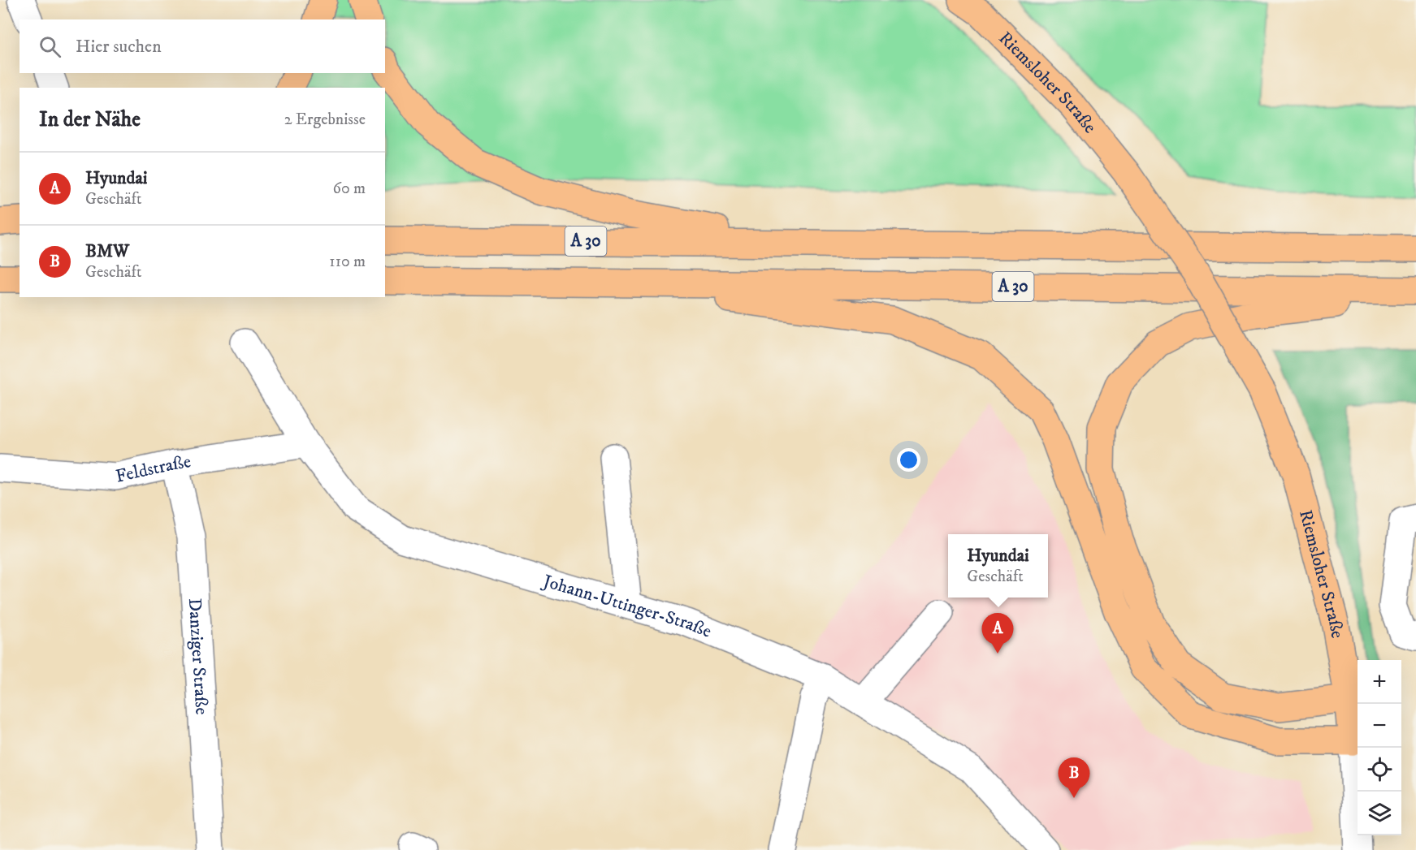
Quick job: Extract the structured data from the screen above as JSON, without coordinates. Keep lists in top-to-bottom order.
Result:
{
  "streets": {
    "main road": ["Riemsloher Straße", "A 30"],
    "street": ["Feldstraße", "Johann-Uttinger-Straße", "Danziger Straße"]
  },
  "crossings": [
    ["Feldstraße", "Johann-Uttinger-Straße"],
    ["Feldstraße", "Danziger Straße"]
  ],
  "page": {
    "search": "Hier suchen",
    "heading": ["In der Nähe", "2 Ergebnisse"],
    "list": [
      {
        "mark": "A",
        "name": "Hyundai",
        "note": "Geschäft",
        "value": "60 m"
      },
      {
        "mark": "B",
        "name": "BMW",
        "note": "Geschäft",
        "value": "110 m"
      }
    ],
    "popup": ["Hyundai", "Geschäft"],
    "pins": ["A", "B"],
    "map_buttons": ["+", "−"]
  }
}
